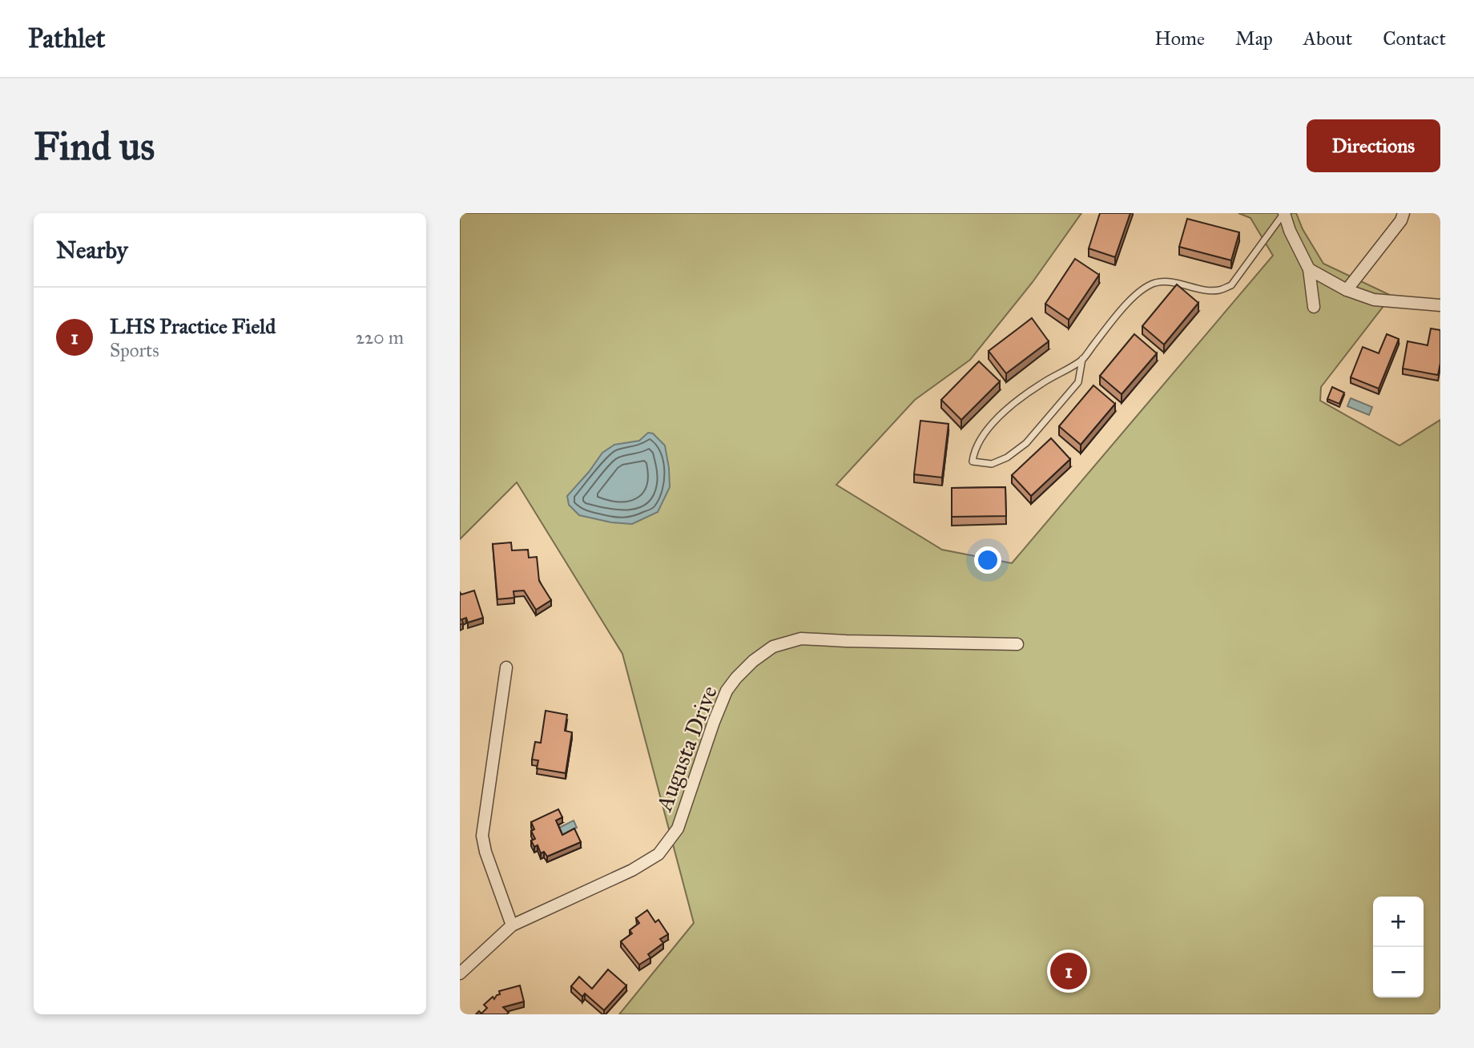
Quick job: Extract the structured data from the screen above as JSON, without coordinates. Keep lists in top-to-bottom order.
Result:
{
  "streets": {
    "street": ["Augusta Drive"]
  },
  "page": {
    "header": "Pathlet",
    "nav": [
      "Home",
      "Map",
      "About",
      "Contact"
    ],
    "buttons": "Directions",
    "title": "Find us",
    "heading": "Nearby",
    "list": [
      {
        "mark": "1",
        "name": "LHS Practice Field",
        "note": "Sports",
        "value": "220 m"
      }
    ],
    "map_buttons": ["+", "−"],
    "pins": "1"
  }
}
